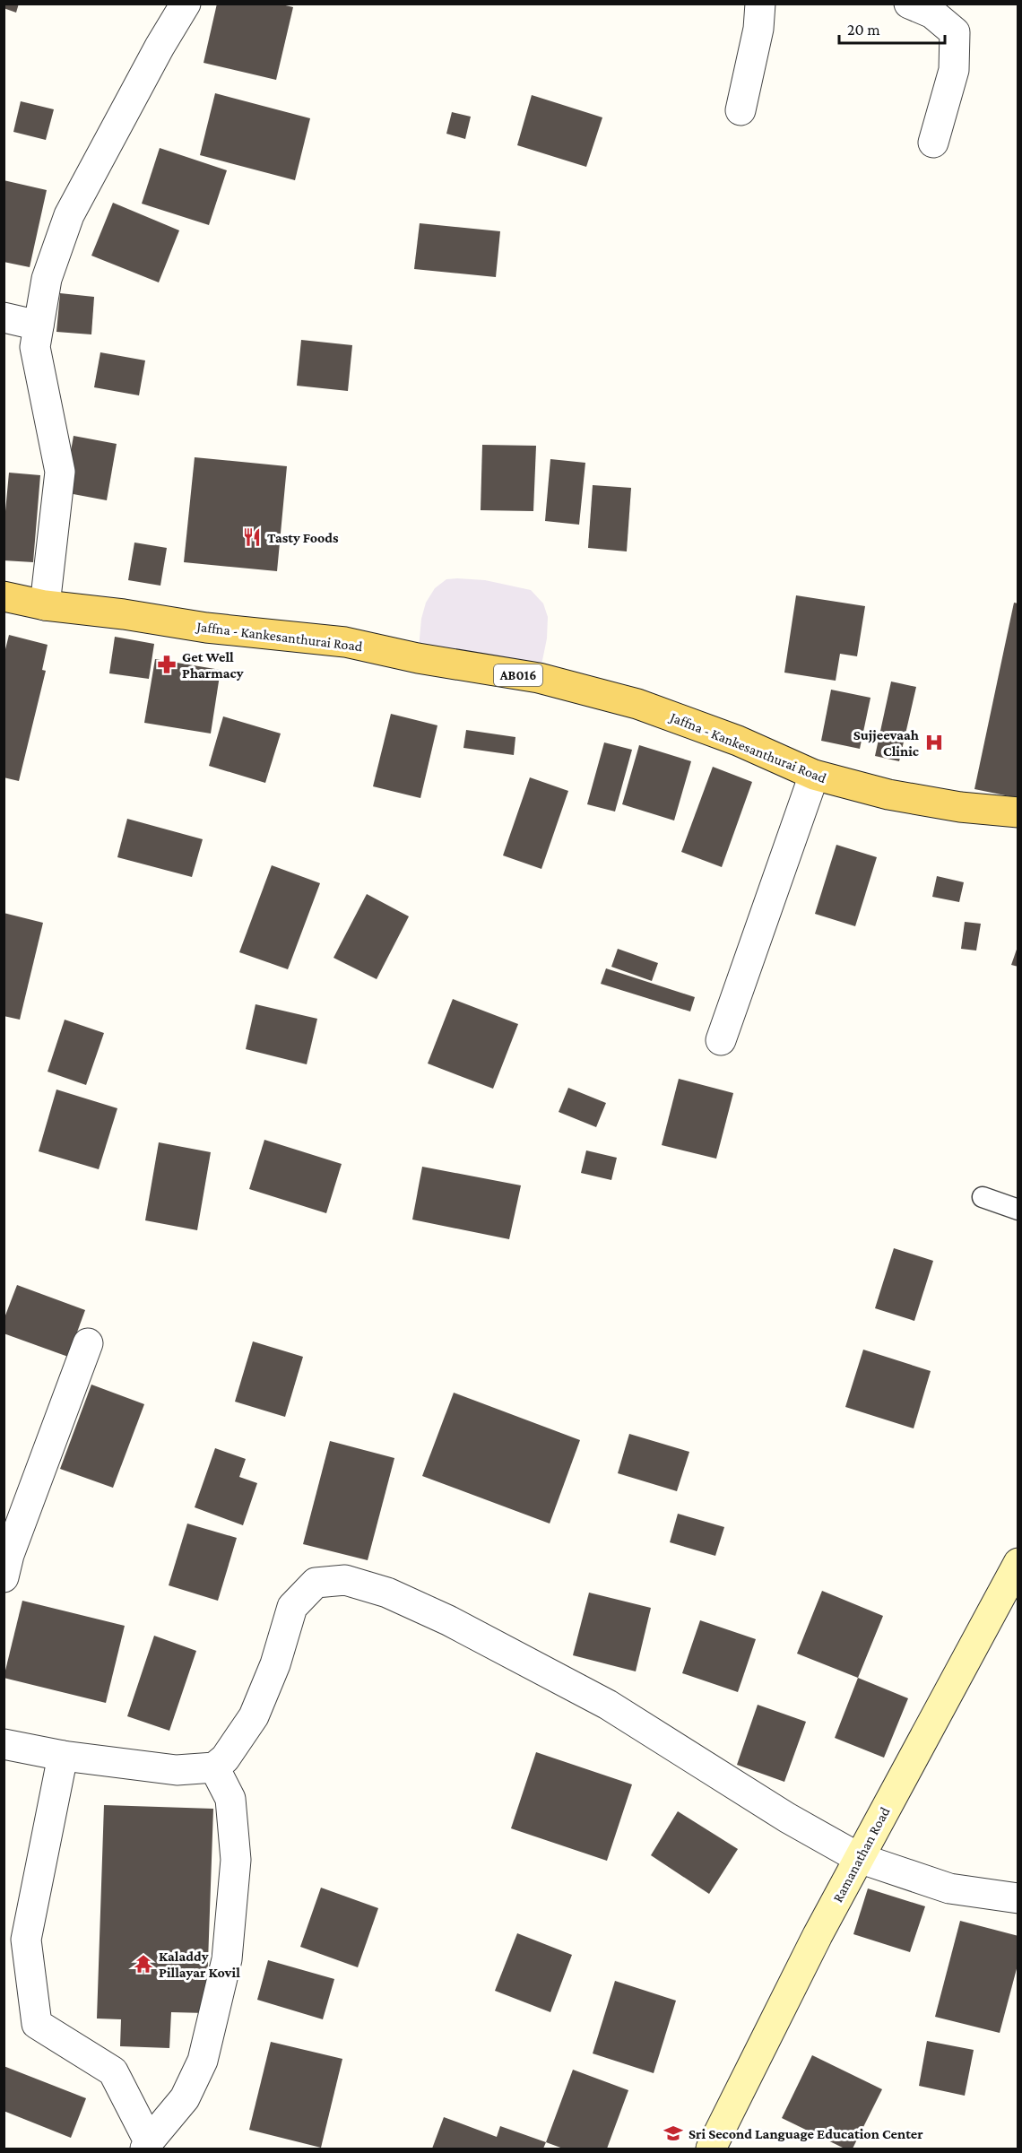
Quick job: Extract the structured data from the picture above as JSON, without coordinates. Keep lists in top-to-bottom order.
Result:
{
  "streets": {
    "main road": ["Jaffna - Kankesanthurai Road", "AB016", "Ramanathan Road"]
  },
  "places": {
    "restaurant": ["Tasty Foods"],
    "pharmacy": ["Get Well Pharmacy"],
    "hospital": ["Sujjeevaah Clinic"],
    "temple": ["Kaladdy Pillayar Kovil"],
    "school or university": ["Sri Second Language Education Center"]
  },
  "scale_bar": "20 m"
}
